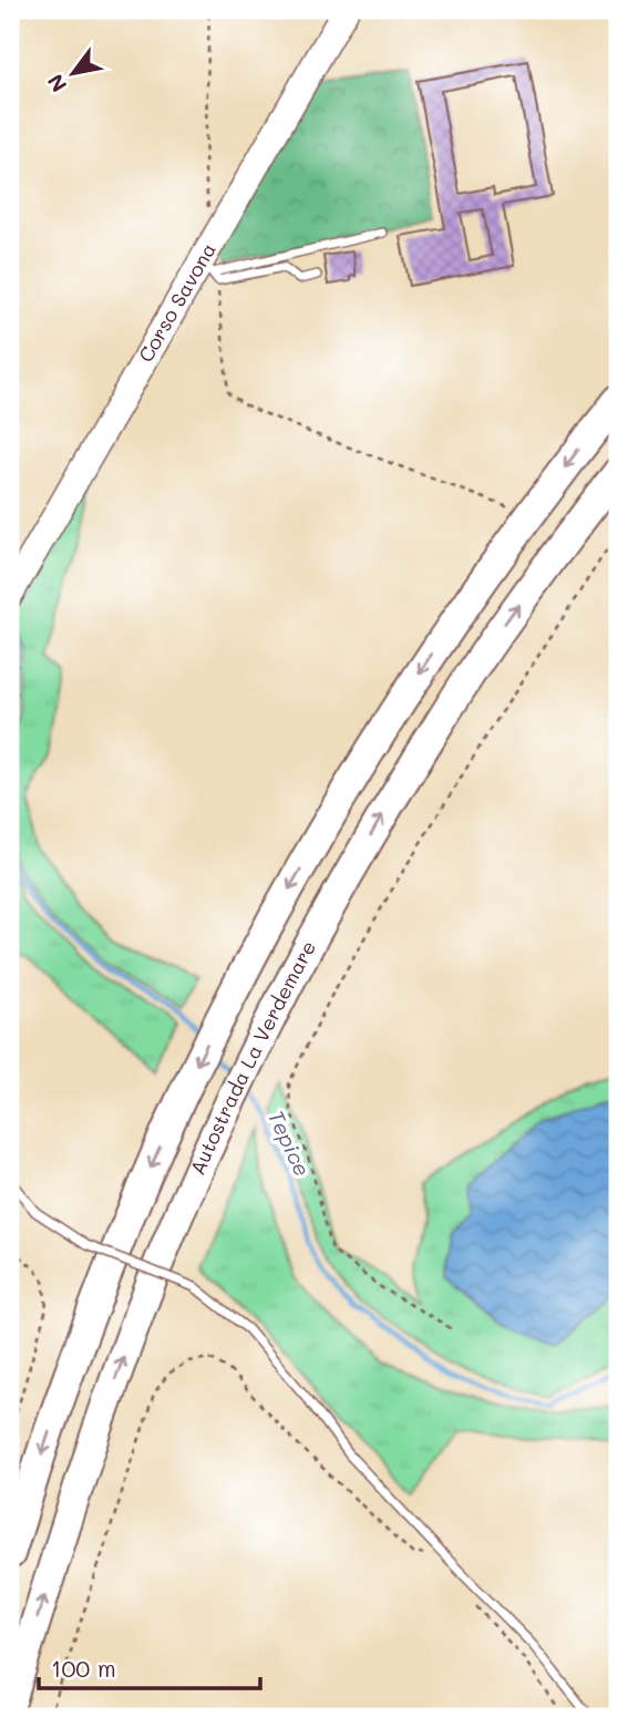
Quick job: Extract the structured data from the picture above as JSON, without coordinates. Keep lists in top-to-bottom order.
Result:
{
  "streets": {
    "highway": ["Autostrada La Verdemare"],
    "main road": ["Corso Savona"]
  },
  "water": ["Tepice"],
  "scale_bar": "100 m",
  "north": "bottom left"
}
